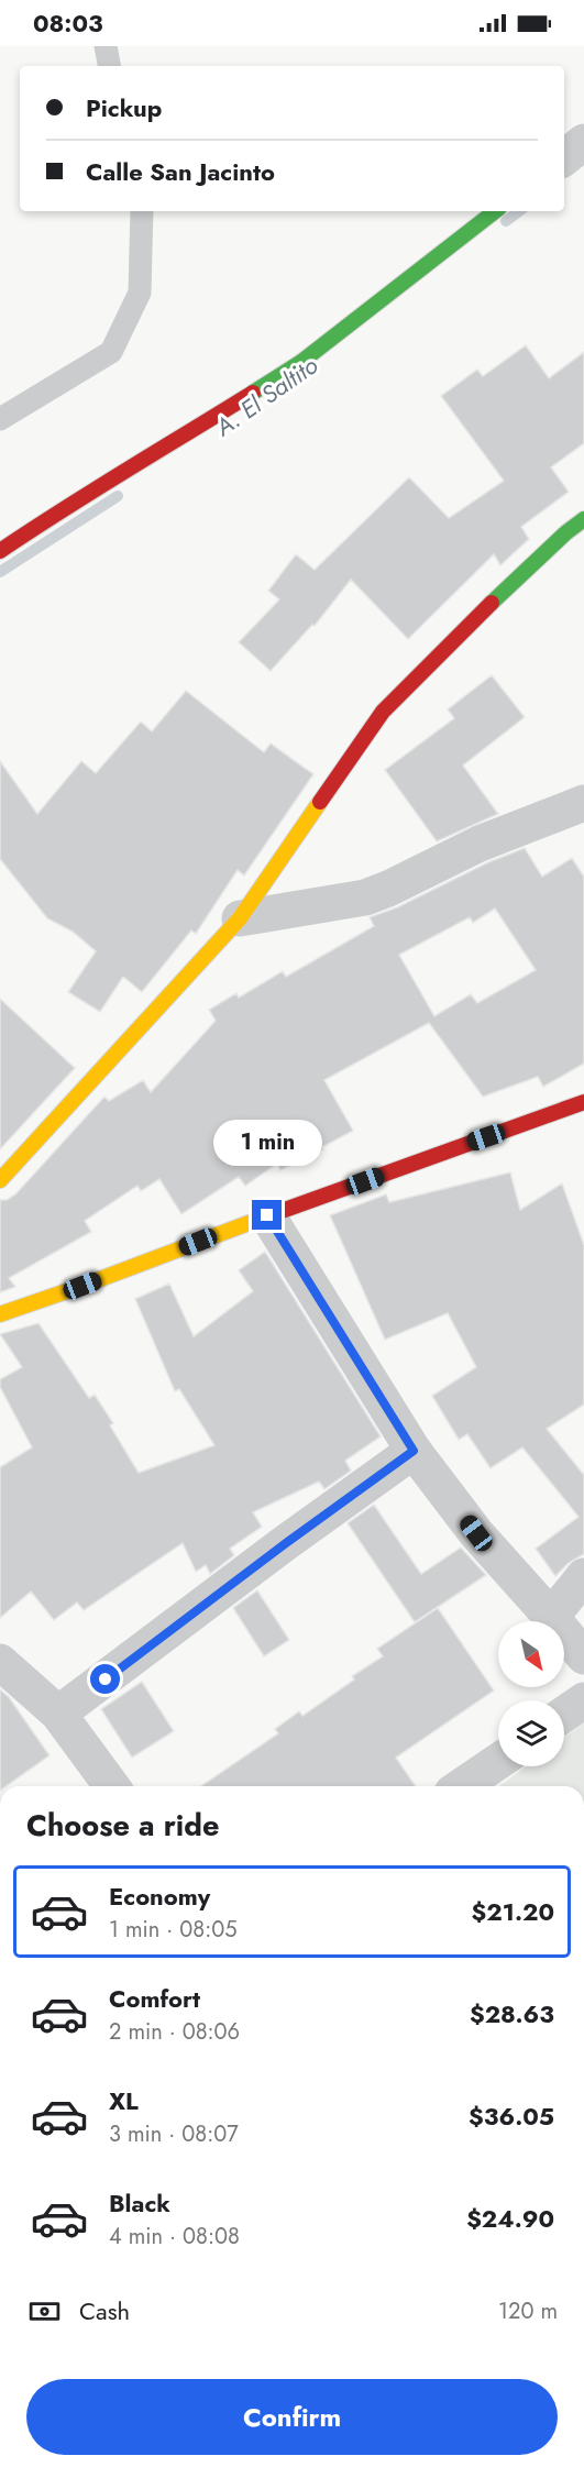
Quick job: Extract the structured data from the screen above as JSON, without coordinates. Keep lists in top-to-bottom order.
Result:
{
  "water": ["A. El Saltito"],
  "north": "bottom right",
  "page": {
    "status": "08:03",
    "banner": ["Pickup", "Calle San Jacinto"],
    "bubble": "1 min",
    "heading": "Choose a ride",
    "list": [
      {
        "name": "Economy",
        "note": "1 min · 08:05",
        "value": "$21.20"
      },
      {
        "name": "Comfort",
        "note": "2 min · 08:06",
        "value": "$28.63"
      },
      {
        "name": "XL",
        "note": "3 min · 08:07",
        "value": "$36.05"
      },
      {
        "name": "Black",
        "note": "4 min · 08:08",
        "value": "$24.90"
      }
    ],
    "pay": ["Cash", "120 m"],
    "buttons": "Confirm"
  }
}
